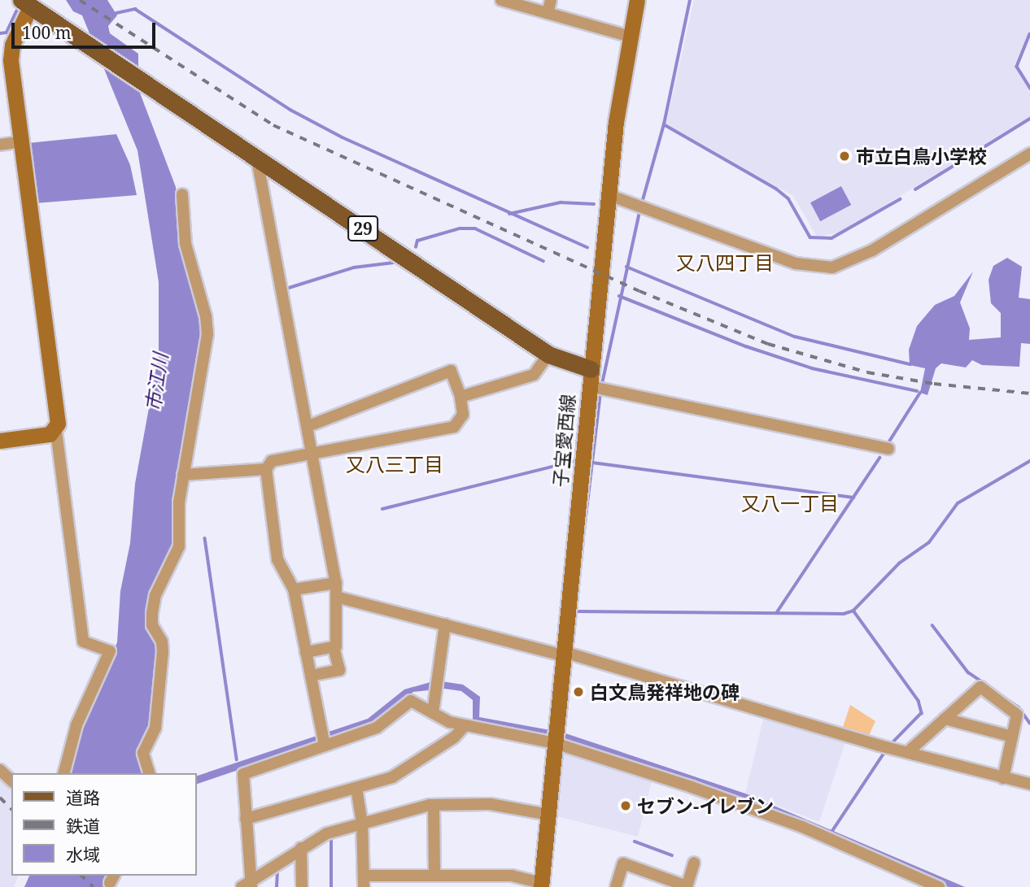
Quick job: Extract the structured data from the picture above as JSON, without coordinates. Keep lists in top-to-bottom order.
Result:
{
  "streets": {
    "main road": ["29", "子宝愛西線"]
  },
  "crossings": [
    ["29", "子宝愛西線"]
  ],
  "districts": ["又八四丁目", "又八三丁目", "又八一丁目"],
  "water": ["市江川"],
  "places": ["市立白鳥小学校", "白文鳥発祥地の碑", "セブン-イレブン"],
  "legend": ["道路", "鉄道", "水域"],
  "scale_bar": "100 m"
}
